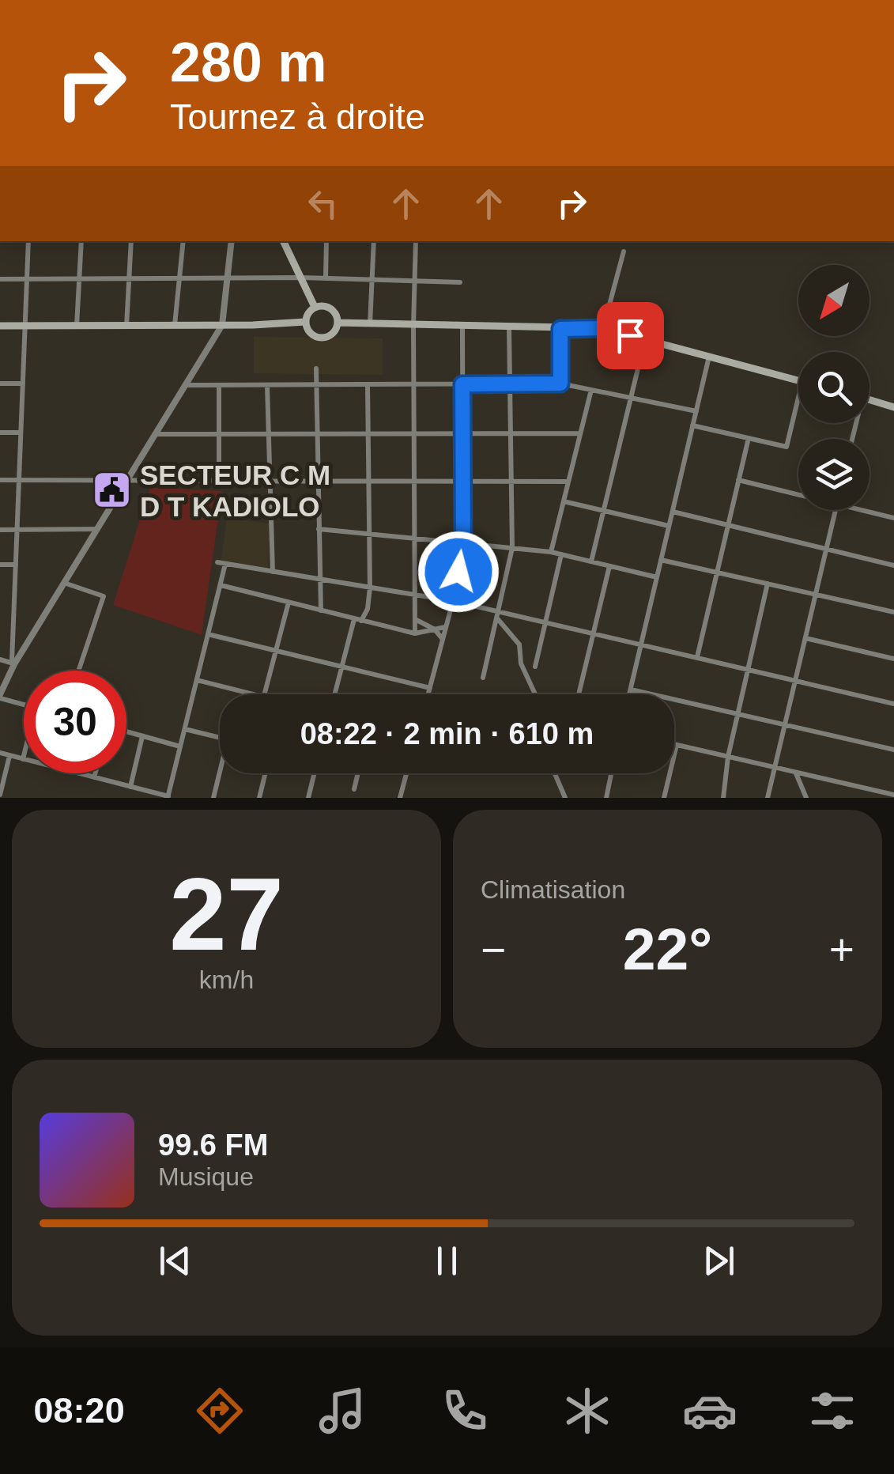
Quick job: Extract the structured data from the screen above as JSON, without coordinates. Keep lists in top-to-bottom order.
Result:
{
  "places": {
    "public building": ["SECTEUR C M D T KADIOLO"]
  },
  "north": "bottom left",
  "page": {
    "turn": ["280 m", "Tournez à droite"],
    "limit": "30",
    "trip": "08:22 · 2 min · 610 m",
    "tile": [
      ["27", "km/h"],
      "Climatisation"
    ],
    "heat": ["−", "22°", "+"],
    "song": ["99.6 FM", "Musique"],
    "tabs": "08:20"
  }
}
